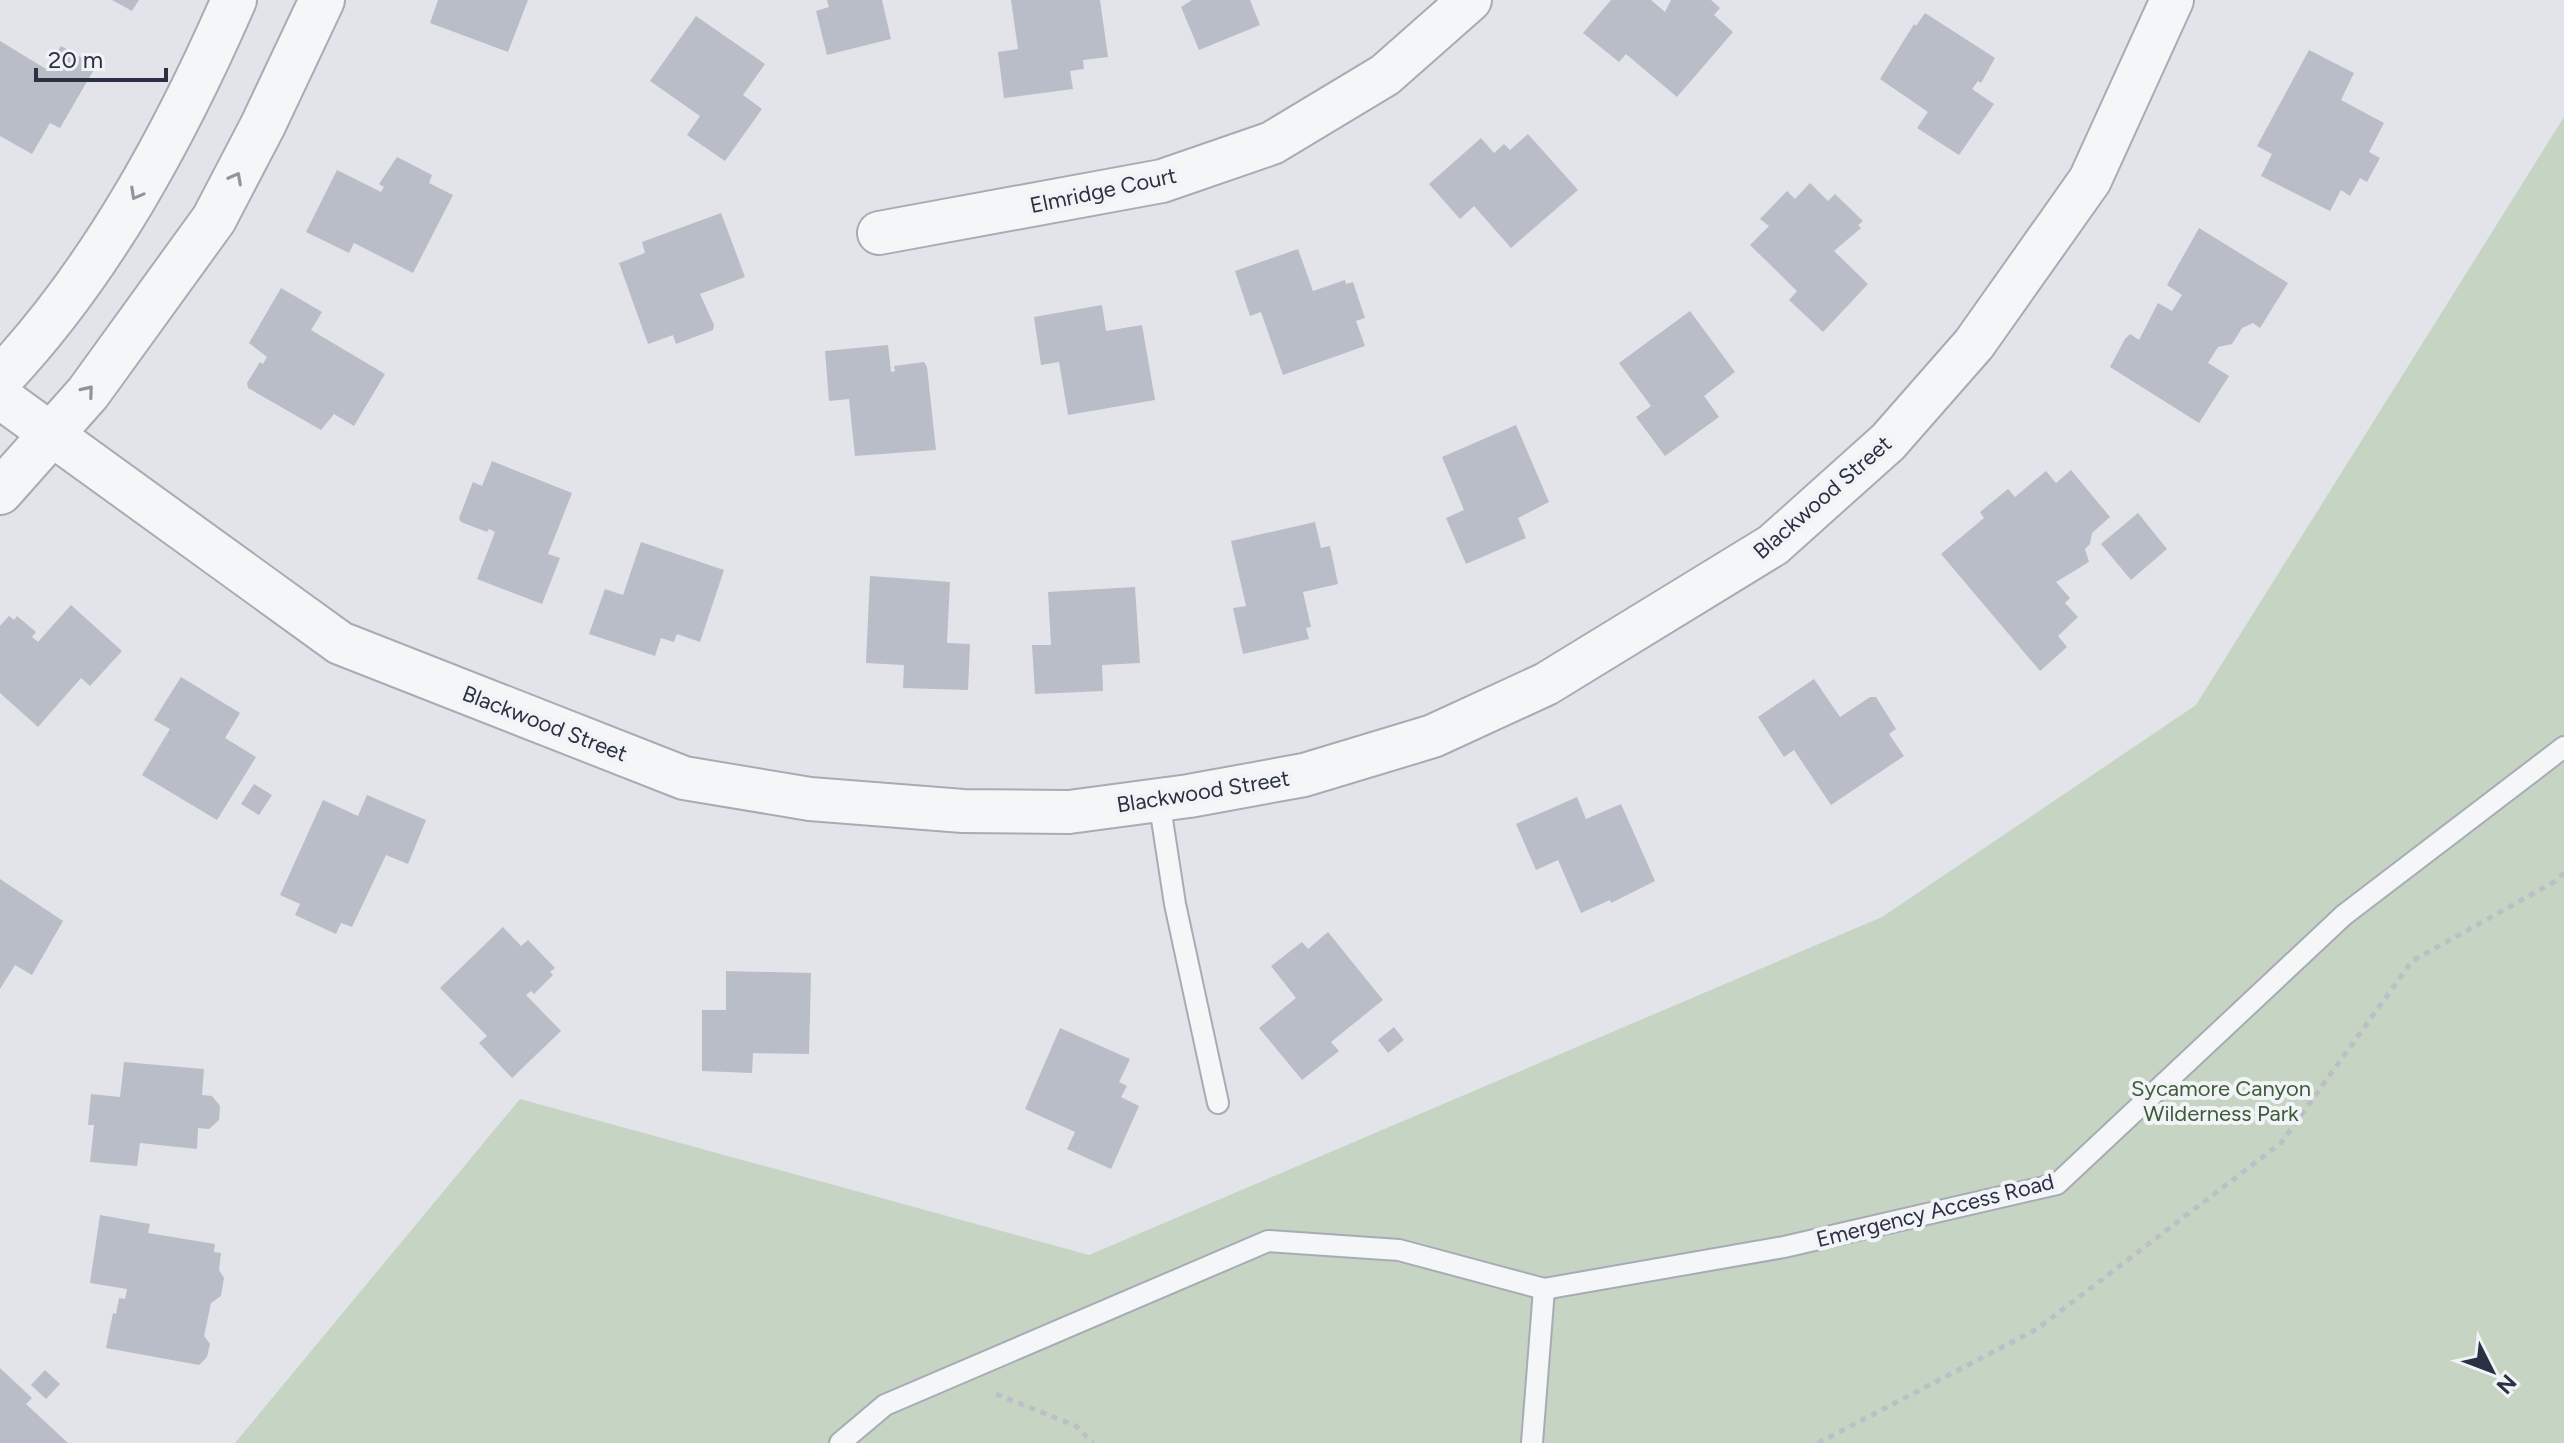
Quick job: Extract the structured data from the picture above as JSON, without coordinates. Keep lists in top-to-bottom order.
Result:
{
  "streets": {
    "street": ["Elmridge Court", "Blackwood Street"],
    "lane": ["Emergency Access Road"]
  },
  "parks": ["Sycamore Canyon Wilderness Park"],
  "scale_bar": "20 m",
  "north": "bottom right"
}
